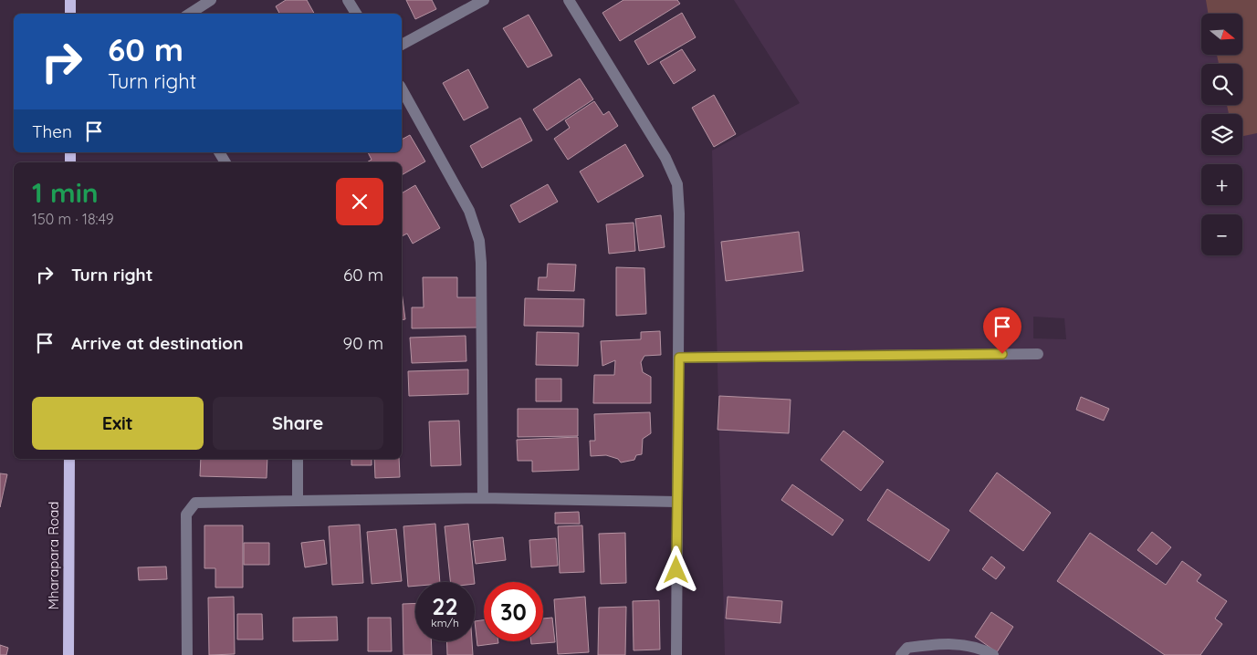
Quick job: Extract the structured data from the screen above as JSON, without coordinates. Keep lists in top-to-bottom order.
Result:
{
  "streets": {
    "main road": ["Mharapara Road"]
  },
  "north": "right",
  "page": {
    "map_buttons": ["+", "−"],
    "turn": ["60 m", "Turn right"],
    "then": "Then",
    "heading": ["1 min", "150 m · 18:49"],
    "list": [
      {
        "name": "Turn right",
        "value": "60 m"
      },
      {
        "name": "Arrive at destination",
        "value": "90 m"
      }
    ],
    "buttons": ["Exit", "Share"],
    "speed": "22 km/h",
    "limit": "30"
  }
}
